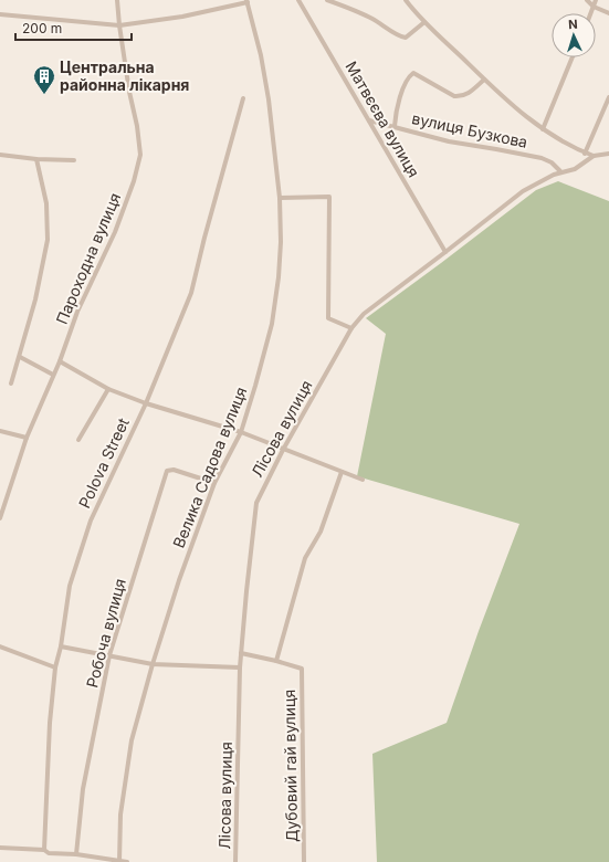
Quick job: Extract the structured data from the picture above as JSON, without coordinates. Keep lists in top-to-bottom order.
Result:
{
  "streets": {
    "street": [
      "Матвєєва вулиця",
      "вулиця Бузкова",
      "Пароходна вулиця",
      "Лісова вулиця",
      "Polova Street",
      "Велика Садова вулиця",
      "Робоча вулиця",
      "Дубовий гай вулиця"
    ]
  },
  "crossings": [
    ["Матвєєва вулиця", "вулиця Бузкова"],
    ["Матвєєва вулиця", "Лісова вулиця"],
    ["вулиця Бузкова", "Лісова вулиця"],
    ["Велика Садова вулиця", "Робоча вулиця"]
  ],
  "places": {
    "building": ["Центральна районна лікарня"]
  },
  "scale_bar": "200 m",
  "north": "top"
}
